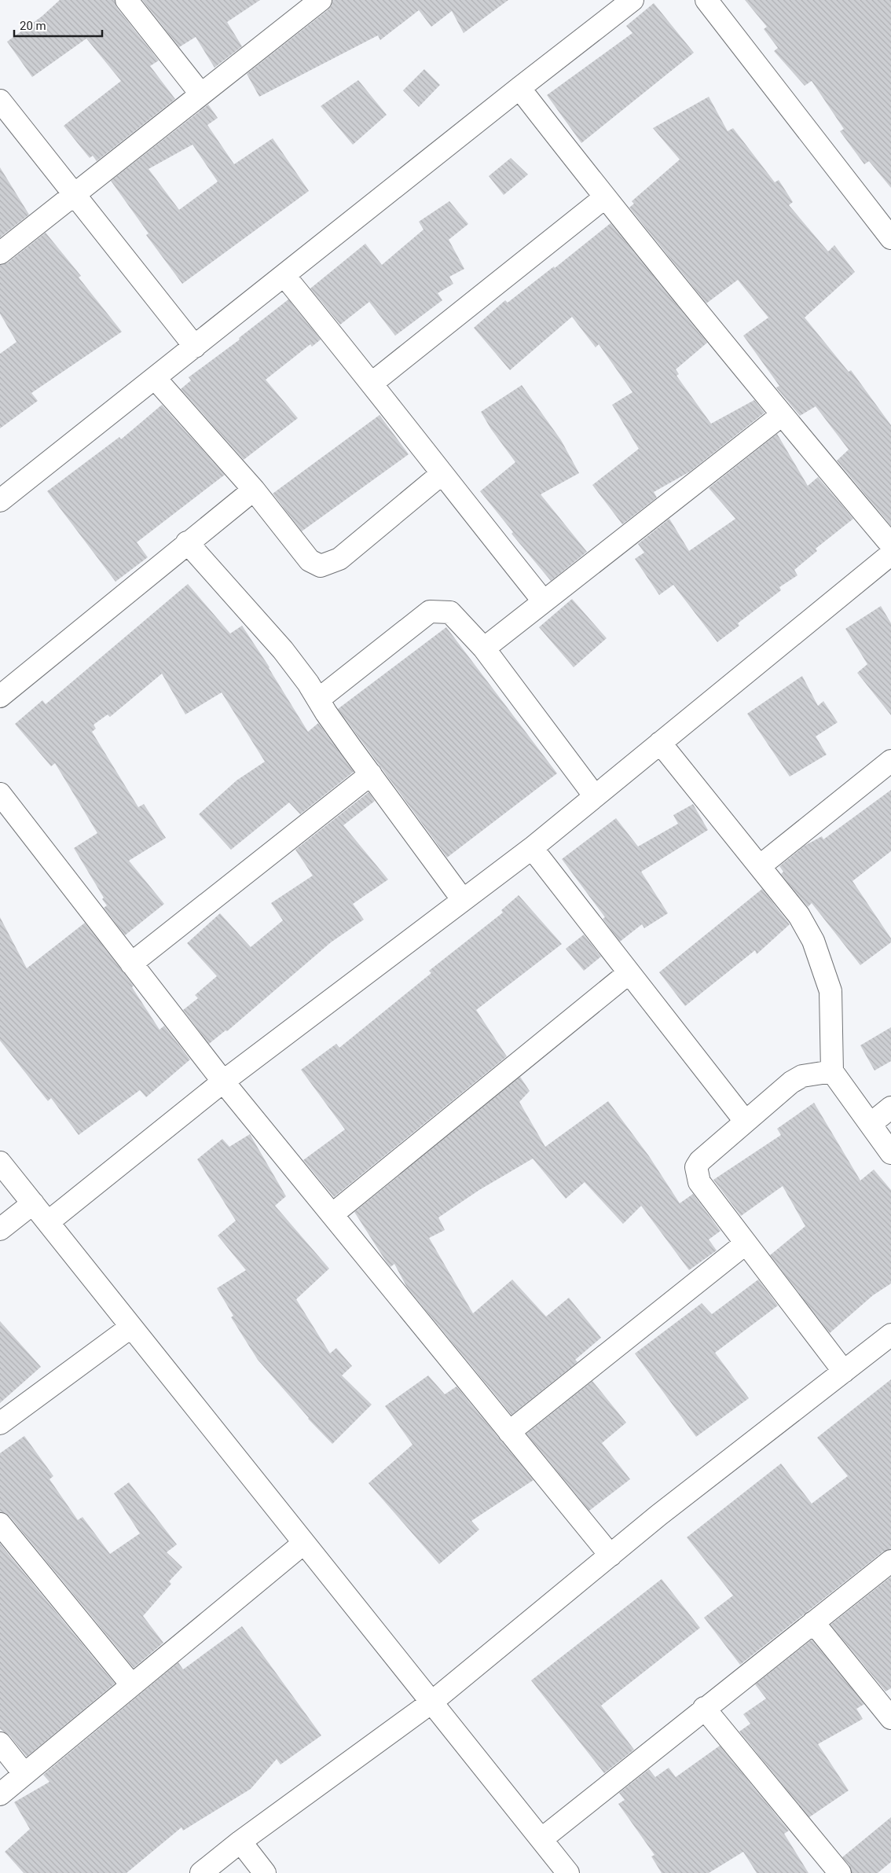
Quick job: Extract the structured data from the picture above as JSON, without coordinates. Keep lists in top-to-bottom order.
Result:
{
  "scale_bar": "20 m"
}
